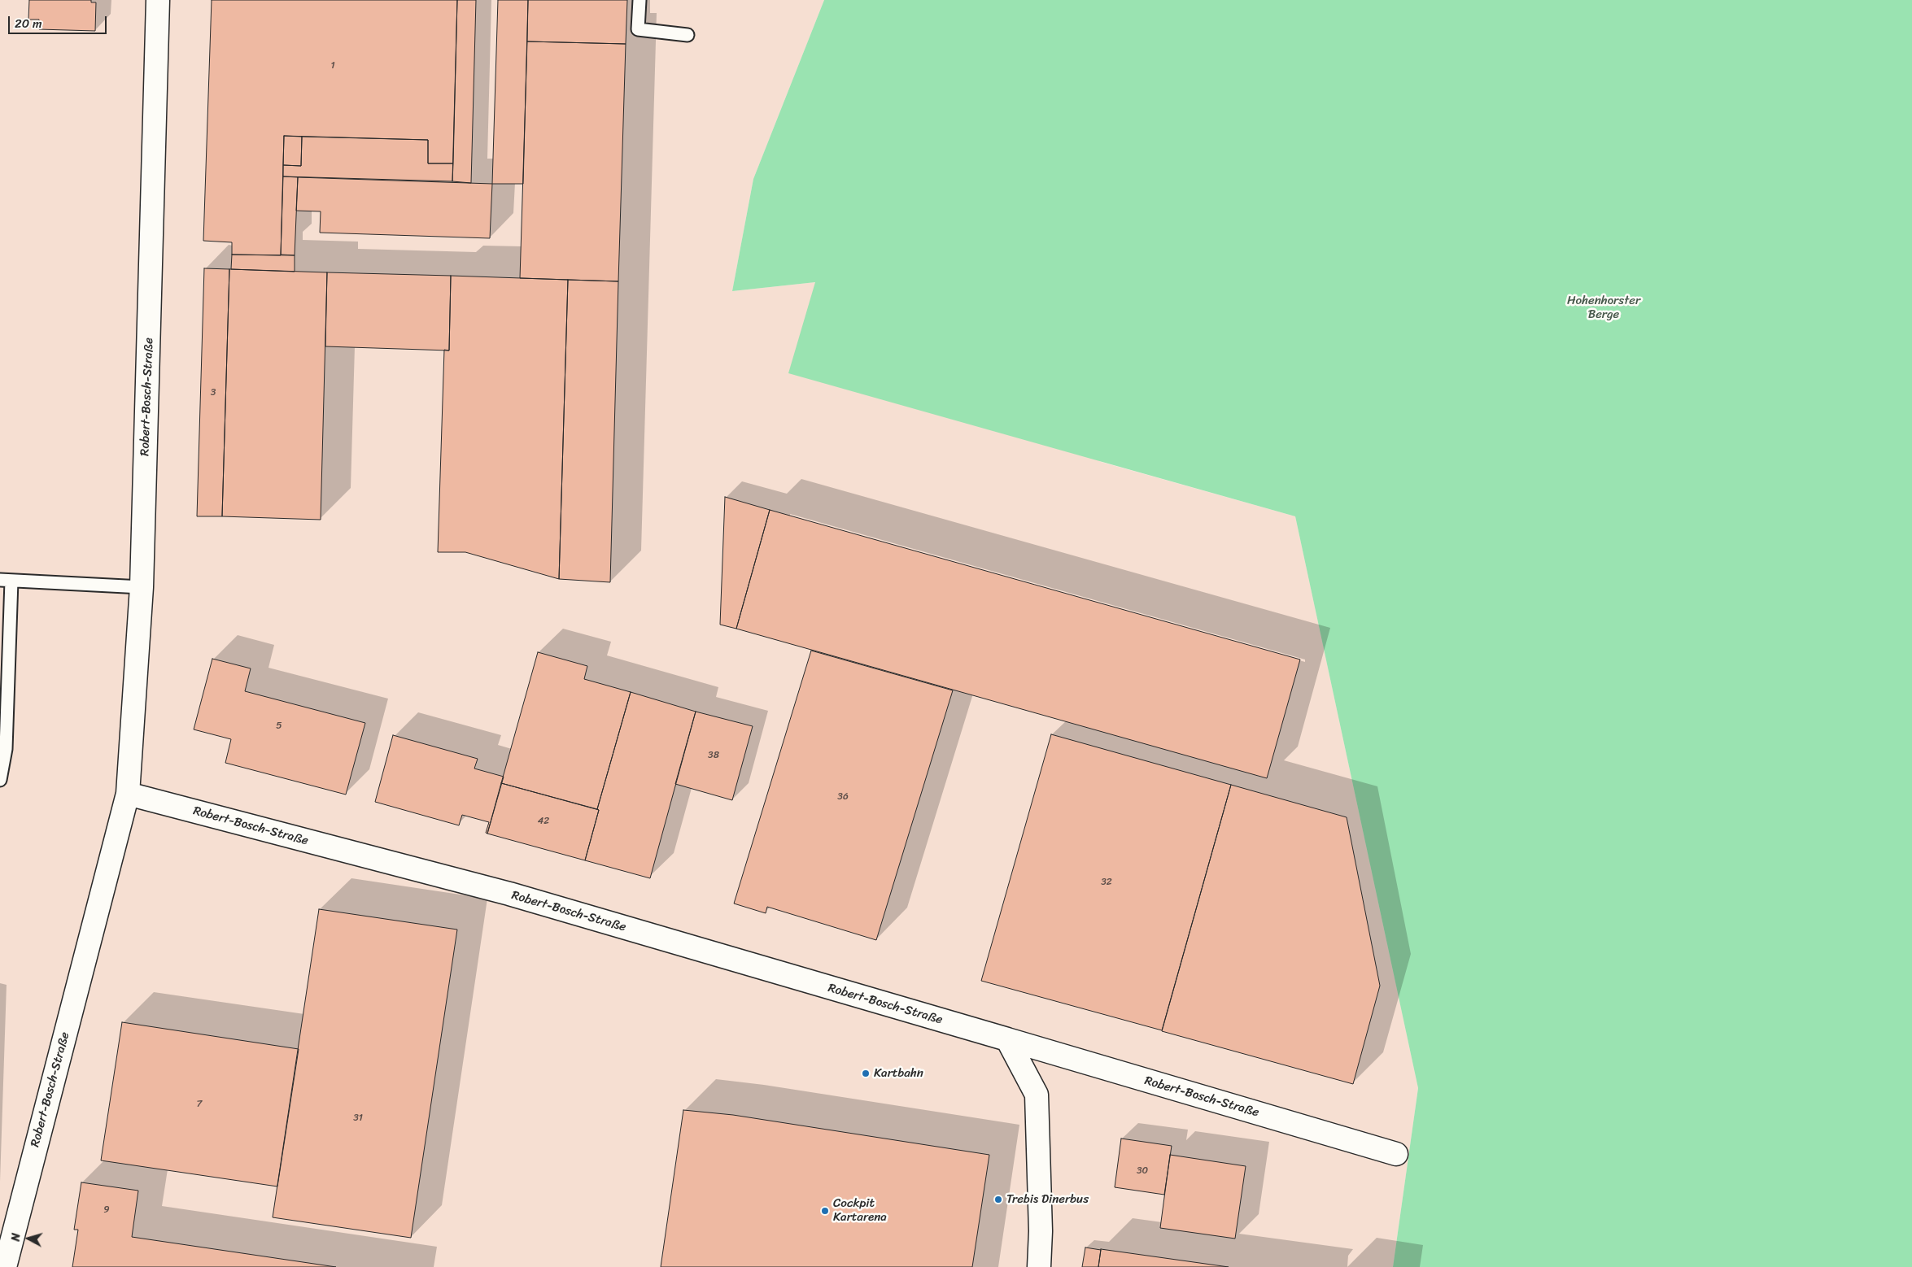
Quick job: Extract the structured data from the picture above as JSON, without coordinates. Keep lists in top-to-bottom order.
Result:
{
  "streets": {
    "street": ["Robert-Bosch-Straße"]
  },
  "parks": ["Hohenhorster Berge"],
  "places": ["Kartbahn", "Trebis Dinerbus", "Cockpit Kartarena"],
  "house_numbers": [
    "1",
    "3",
    "5",
    "38",
    "36",
    "42",
    "32",
    "7",
    "31",
    "30",
    "9"
  ],
  "scale_bar": "20 m",
  "north": "left"
}
